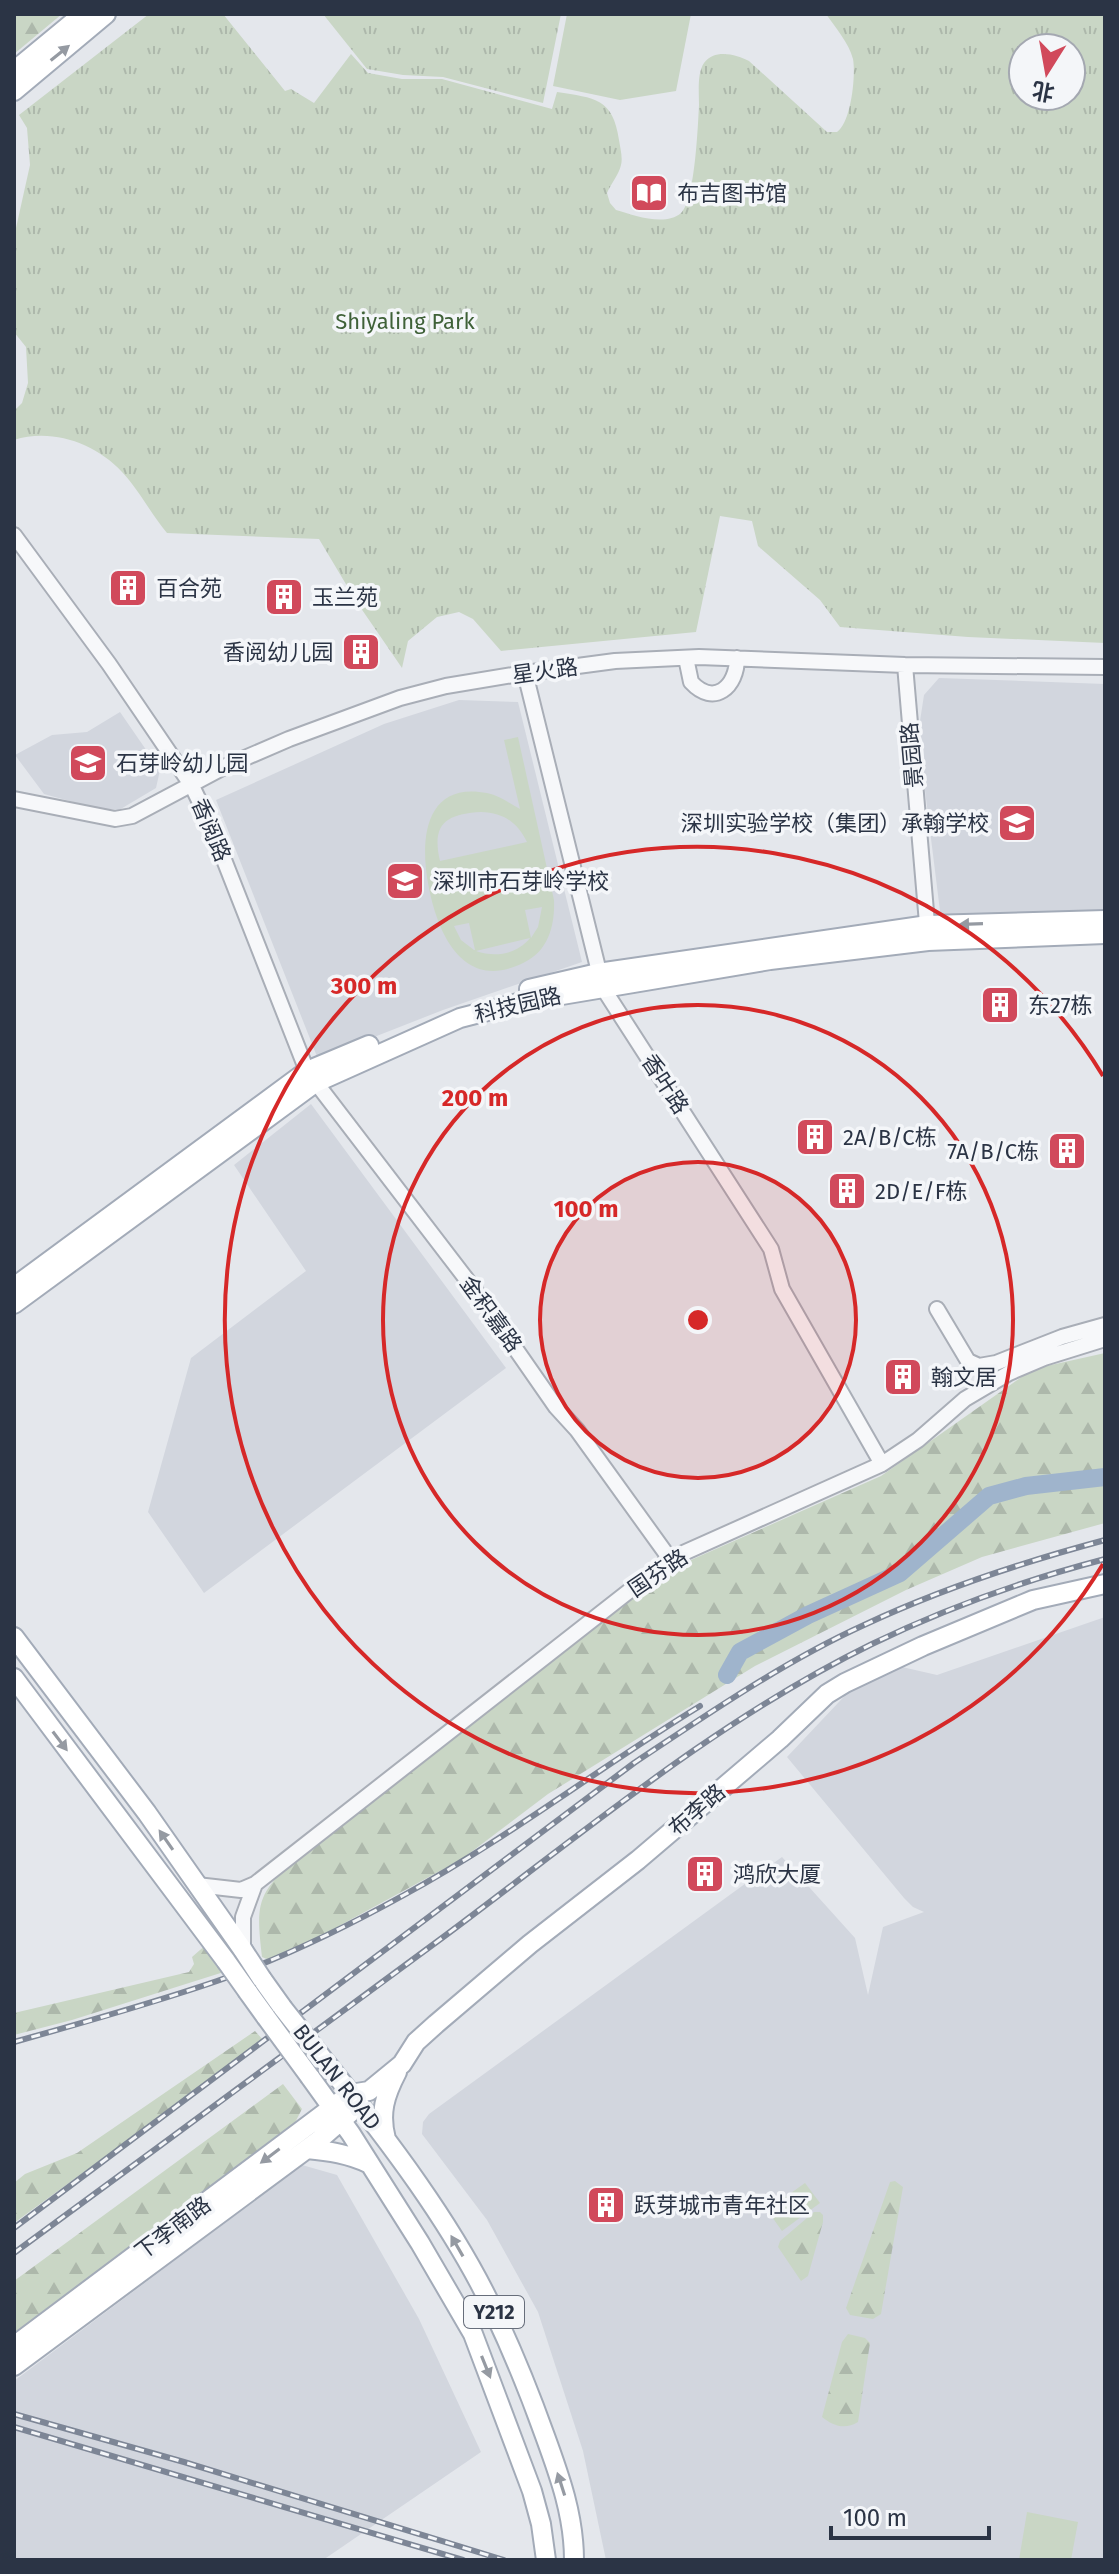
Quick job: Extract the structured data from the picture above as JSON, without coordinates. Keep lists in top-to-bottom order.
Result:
{
  "streets": {
    "main road": [
      "科技园路",
      "布李路",
      "BULAN ROAD",
      "下李南路",
      "Y212"
    ],
    "street": [
      "星火路",
      "景园路",
      "香阅路",
      "香叶路",
      "金积嘉路",
      "国芬路"
    ]
  },
  "crossings": [
    ["星火路", "景园路"],
    ["星火路", "香阅路"],
    ["星火路", "香叶路"],
    ["景园路", "科技园路"],
    ["香阅路", "科技园路"],
    ["香阅路", "金积嘉路"],
    ["科技园路", "香叶路"],
    ["科技园路", "金积嘉路"],
    ["香叶路", "国芬路"],
    ["金积嘉路", "国芬路"],
    ["布李路", "BULAN ROAD"],
    ["布李路", "下李南路"],
    ["BULAN ROAD", "下李南路"]
  ],
  "parks": ["Shiyaling Park"],
  "places": {
    "library": ["布吉图书馆"],
    "building": [
      "百合苑",
      "玉兰苑",
      "香阅幼儿园",
      "东27栋",
      "2A/B/C栋",
      "7A/B/C栋",
      "2D/E/F栋",
      "翰文居",
      "鸿欣大厦",
      "跃芽城市青年社区"
    ],
    "school or university": ["石芽岭幼儿园", "深圳实验学校（集团）承翰学校", "深圳市石芽岭学校"]
  },
  "scale_bar": "100 m",
  "north": "bottom",
  "rings": ["300 m", "200 m", "100 m"]
}
